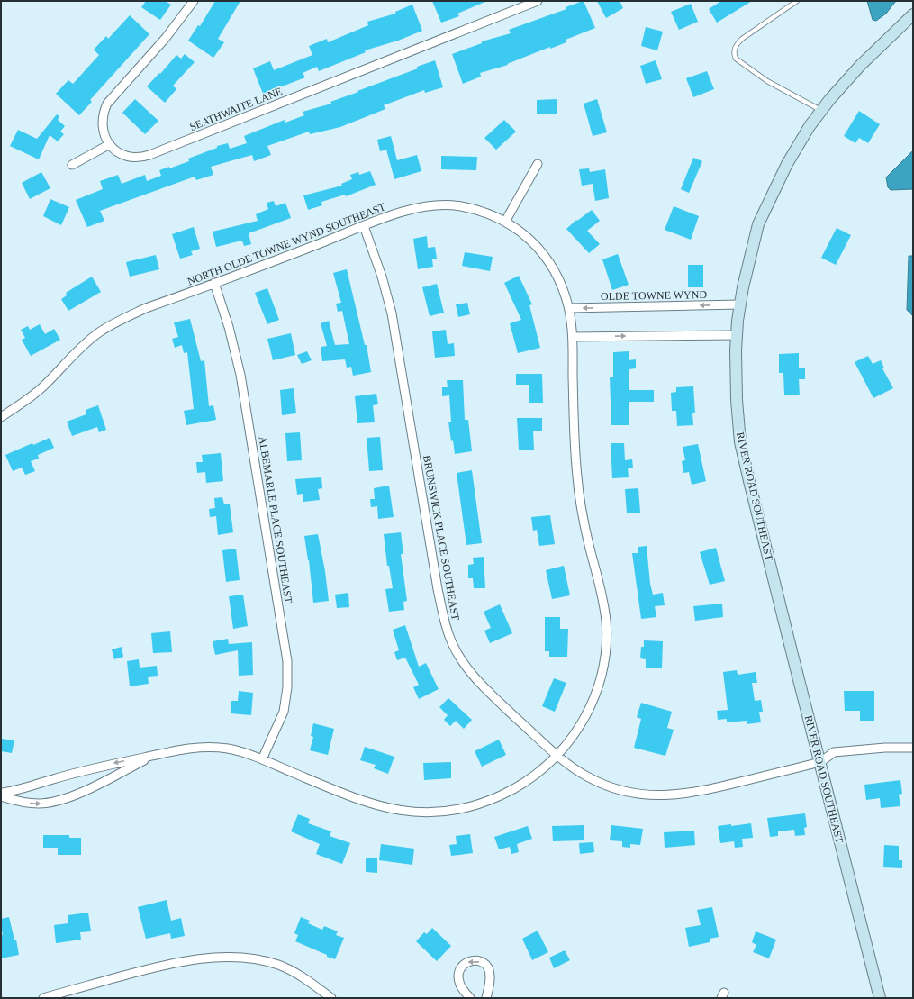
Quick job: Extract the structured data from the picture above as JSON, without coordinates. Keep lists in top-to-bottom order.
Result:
{
  "streets": {
    "main road": ["RIVER ROAD SOUTHEAST"],
    "street": [
      "SEATHWAITE LANE",
      "NORTH OLDE TOWNE WYND SOUTHEAST",
      "OLDE TOWNE WYND",
      "ALBEMARLE PLACE SOUTHEAST",
      "BRUNSWICK PLACE SOUTHEAST"
    ]
  },
  "crossings": [
    ["NORTH OLDE TOWNE WYND SOUTHEAST", "OLDE TOWNE WYND"],
    ["NORTH OLDE TOWNE WYND SOUTHEAST", "ALBEMARLE PLACE SOUTHEAST"],
    ["NORTH OLDE TOWNE WYND SOUTHEAST", "BRUNSWICK PLACE SOUTHEAST"],
    ["OLDE TOWNE WYND", "RIVER ROAD SOUTHEAST"],
    ["RIVER ROAD SOUTHEAST", "BRUNSWICK PLACE SOUTHEAST"]
  ]
}
